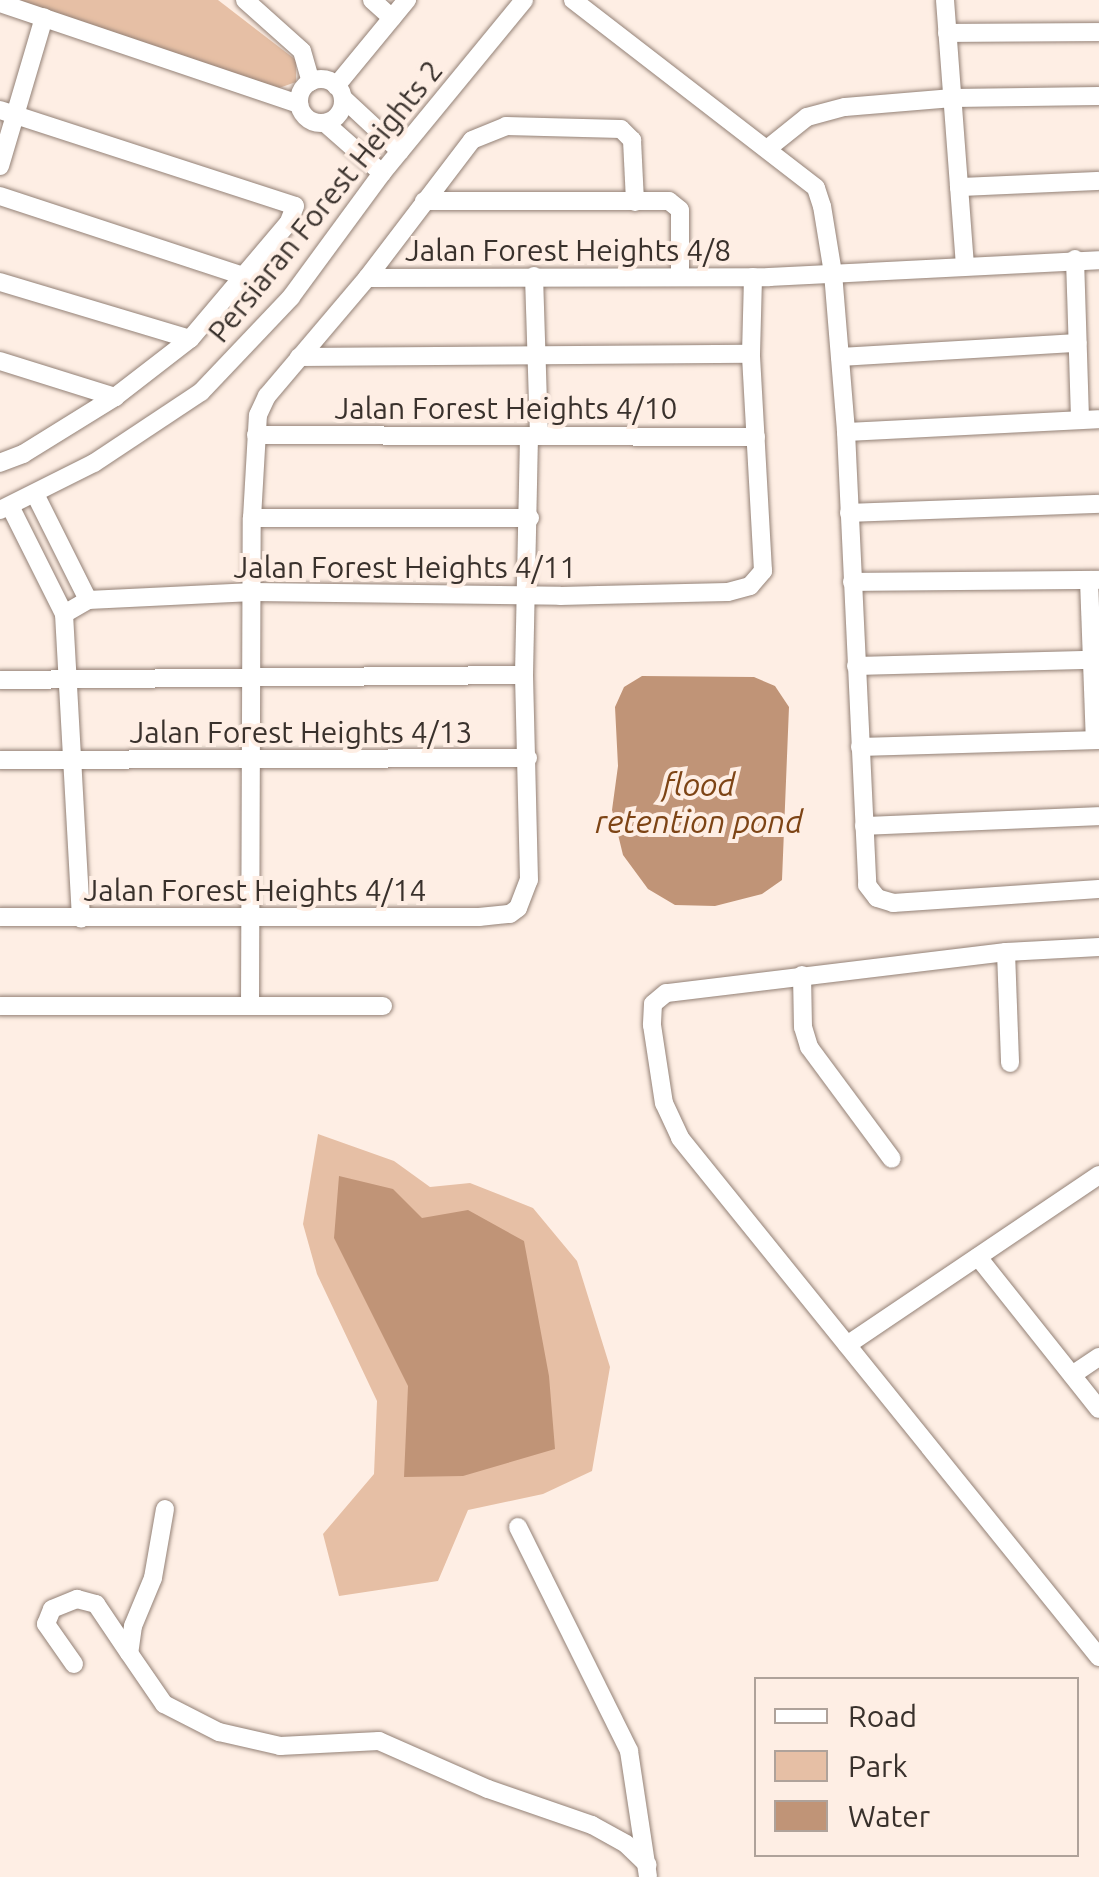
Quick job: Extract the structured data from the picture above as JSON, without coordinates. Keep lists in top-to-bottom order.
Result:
{
  "streets": {
    "street": [
      "Persiaran Forest Heights 2",
      "Jalan Forest Heights 4/8",
      "Jalan Forest Heights 4/10",
      "Jalan Forest Heights 4/11",
      "Jalan Forest Heights 4/13",
      "Jalan Forest Heights 4/14"
    ]
  },
  "crossings": [
    ["Jalan Forest Heights 4/10", "Jalan Forest Heights 4/11"],
    ["Jalan Forest Heights 4/13", "Jalan Forest Heights 4/14"]
  ],
  "water": ["flood retention pond"],
  "legend": ["Road", "Park", "Water"]
}
